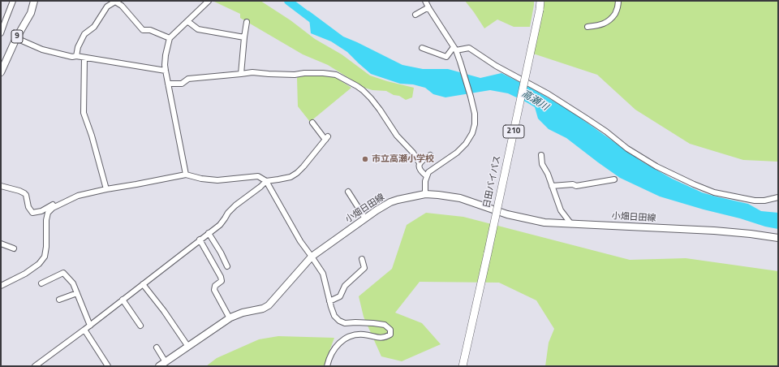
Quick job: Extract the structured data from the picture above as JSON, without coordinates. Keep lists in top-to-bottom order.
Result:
{
  "streets": {
    "highway": ["210", "日田バイパス"],
    "main road": ["9", "小畑日田線"]
  },
  "water": ["高瀬川"],
  "places": ["市立高瀬小学校"]
}
